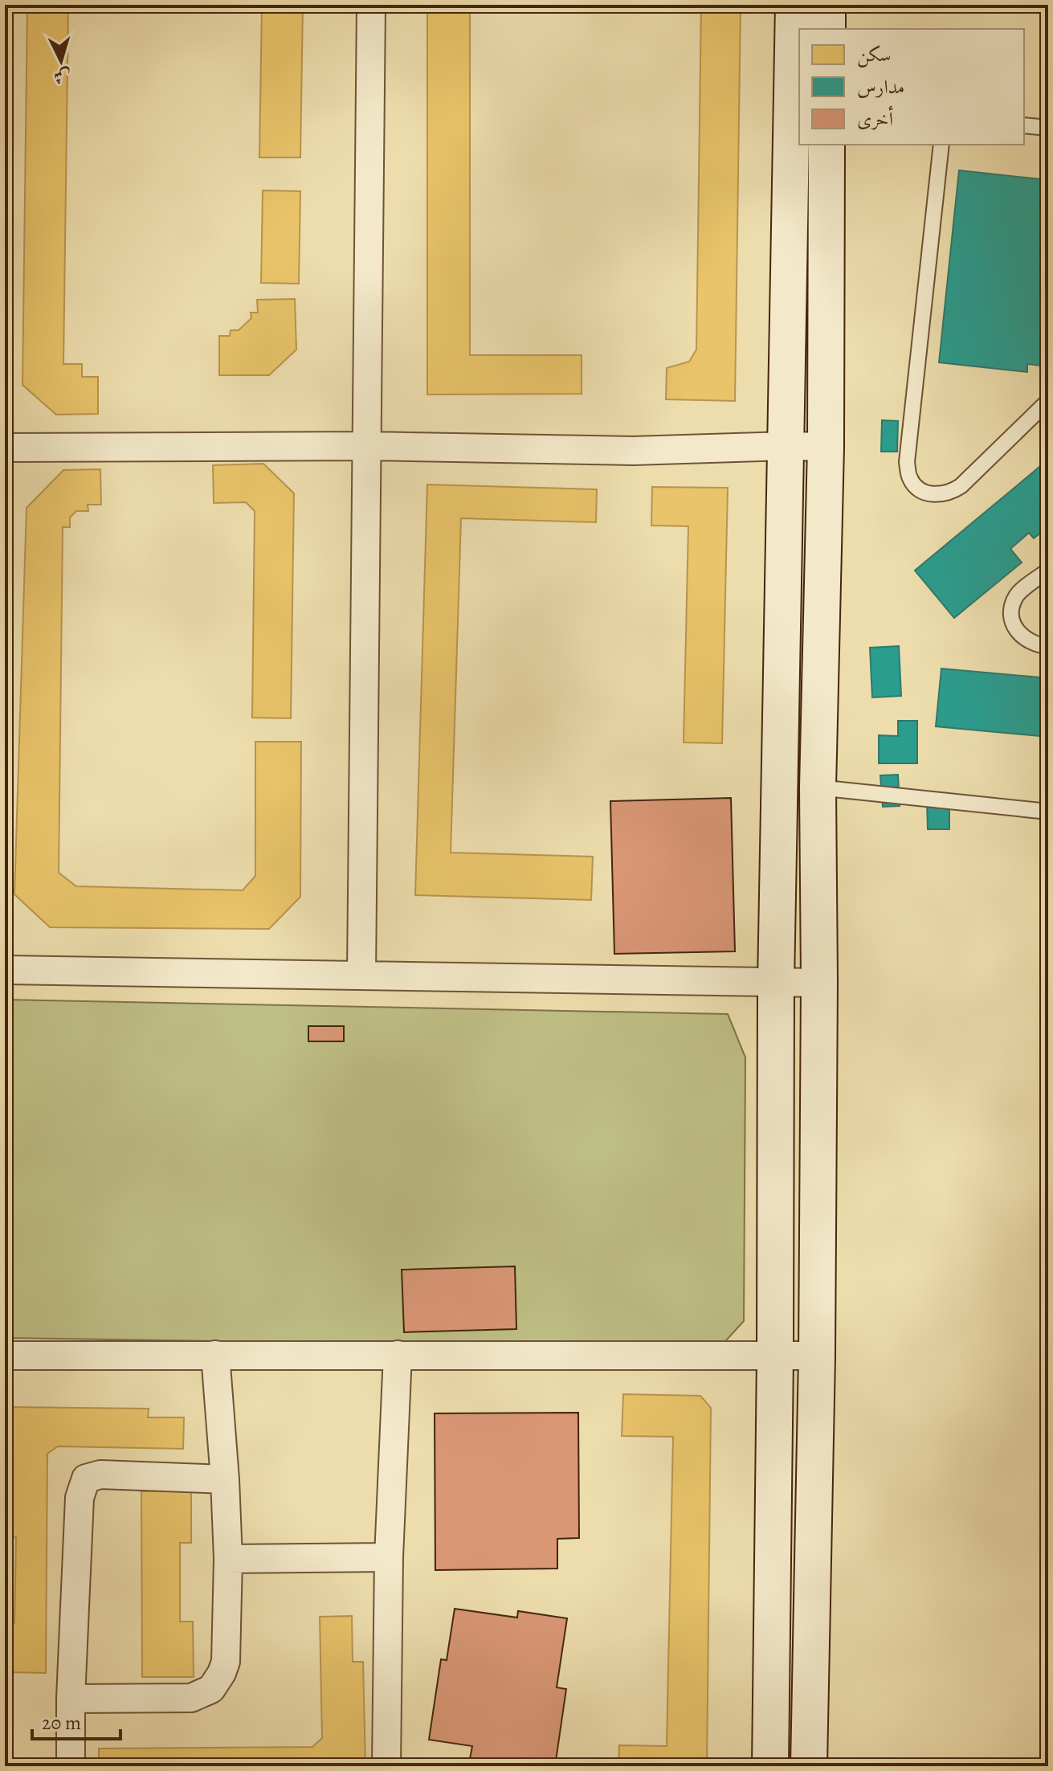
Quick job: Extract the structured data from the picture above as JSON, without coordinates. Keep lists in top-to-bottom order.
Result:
{
  "legend": ["سكن", "مدارس", "أخرى"],
  "scale_bar": "20 m",
  "north": "bottom"
}
